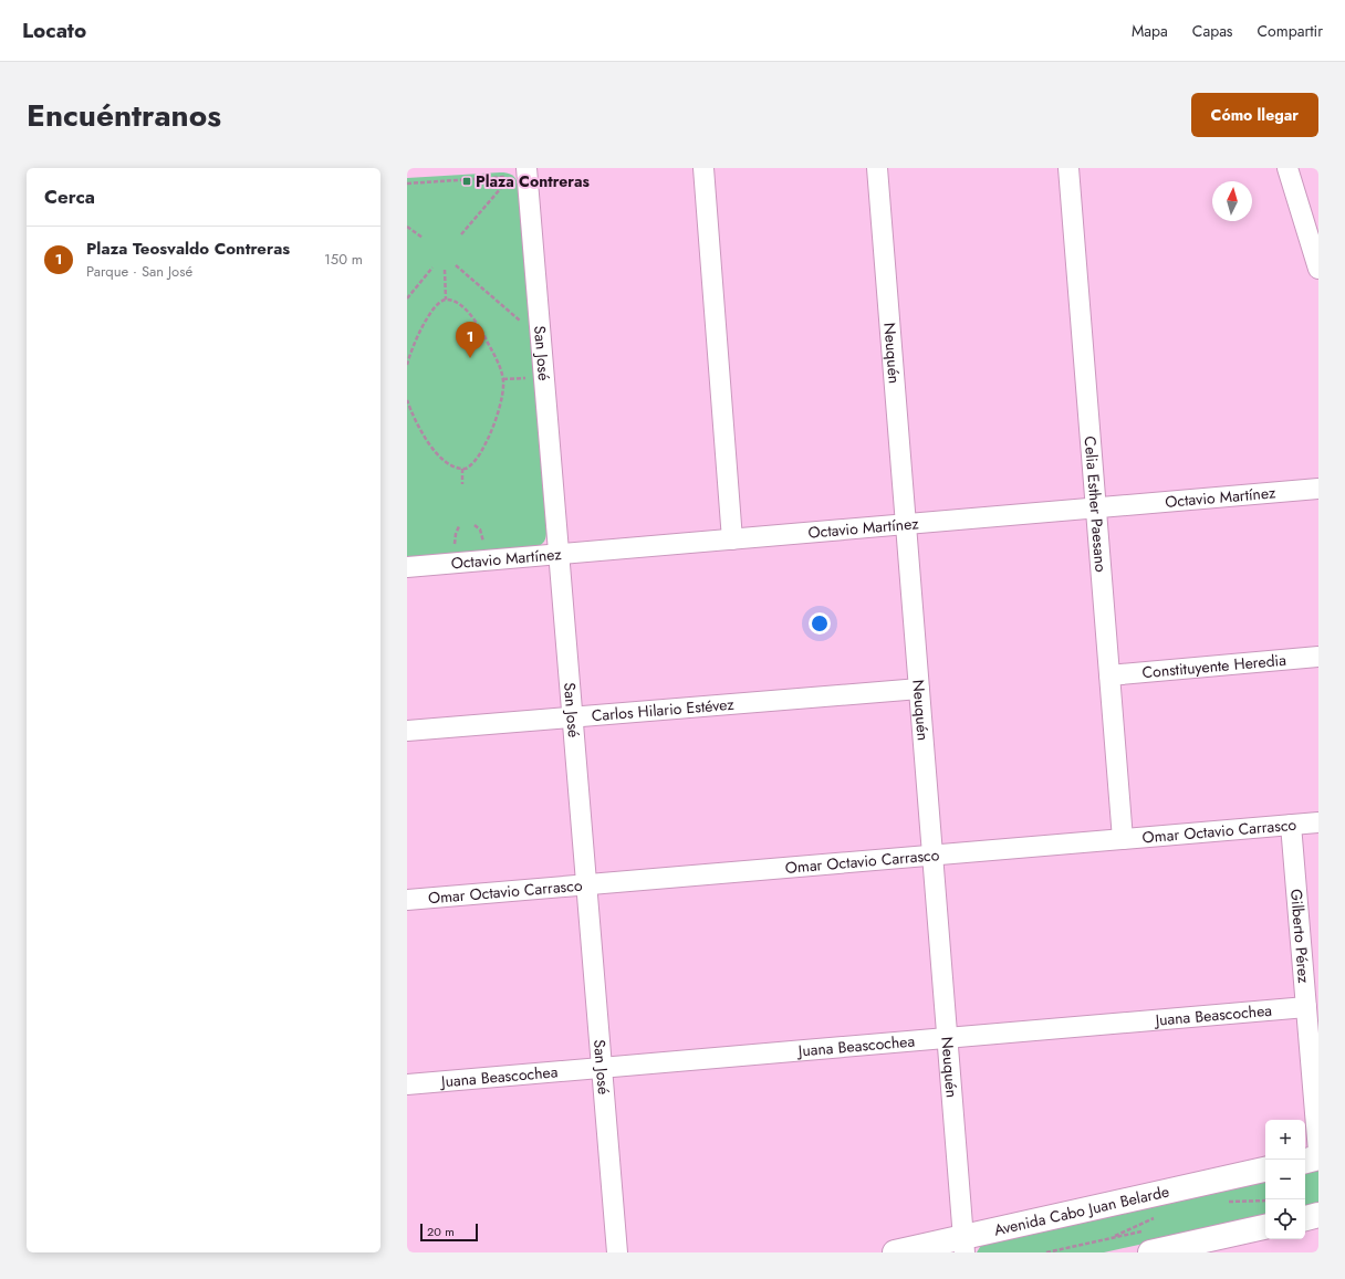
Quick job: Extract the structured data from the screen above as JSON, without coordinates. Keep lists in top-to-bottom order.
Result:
{
  "streets": {
    "main road": ["Avenida Cabo Juan Belarde"],
    "street": [
      "San José",
      "Neuquén",
      "Octavio Martínez",
      "Celia Esther Paesano",
      "Constituyente Heredia",
      "Carlos Hilario Estévez",
      "Omar Octavio Carrasco",
      "Gilberto Pérez",
      "Juana Beascochea"
    ]
  },
  "crossings": [
    ["San José", "Octavio Martínez"],
    ["San José", "Carlos Hilario Estévez"],
    ["San José", "Omar Octavio Carrasco"],
    ["San José", "Juana Beascochea"],
    ["Neuquén", "Octavio Martínez"],
    ["Neuquén", "Carlos Hilario Estévez"],
    ["Neuquén", "Omar Octavio Carrasco"],
    ["Neuquén", "Juana Beascochea"],
    ["Neuquén", "Avenida Cabo Juan Belarde"],
    ["Octavio Martínez", "Celia Esther Paesano"],
    ["Celia Esther Paesano", "Constituyente Heredia"],
    ["Celia Esther Paesano", "Omar Octavio Carrasco"],
    ["Omar Octavio Carrasco", "Gilberto Pérez"],
    ["Gilberto Pérez", "Juana Beascochea"]
  ],
  "places": {
    "transit": ["Plaza Contreras"]
  },
  "scale_bar": "20 m",
  "north": "top",
  "page": {
    "header": "Locato",
    "nav": ["Mapa", "Capas", "Compartir"],
    "title": "Encuéntranos",
    "buttons": "Cómo llegar",
    "heading": "Cerca",
    "list": [
      {
        "mark": "1",
        "name": "Plaza Teosvaldo Contreras",
        "note": "Parque · San José",
        "value": "150 m"
      }
    ],
    "pins": "1",
    "map_buttons": ["+", "−"],
    "scale": "20 m"
  }
}
